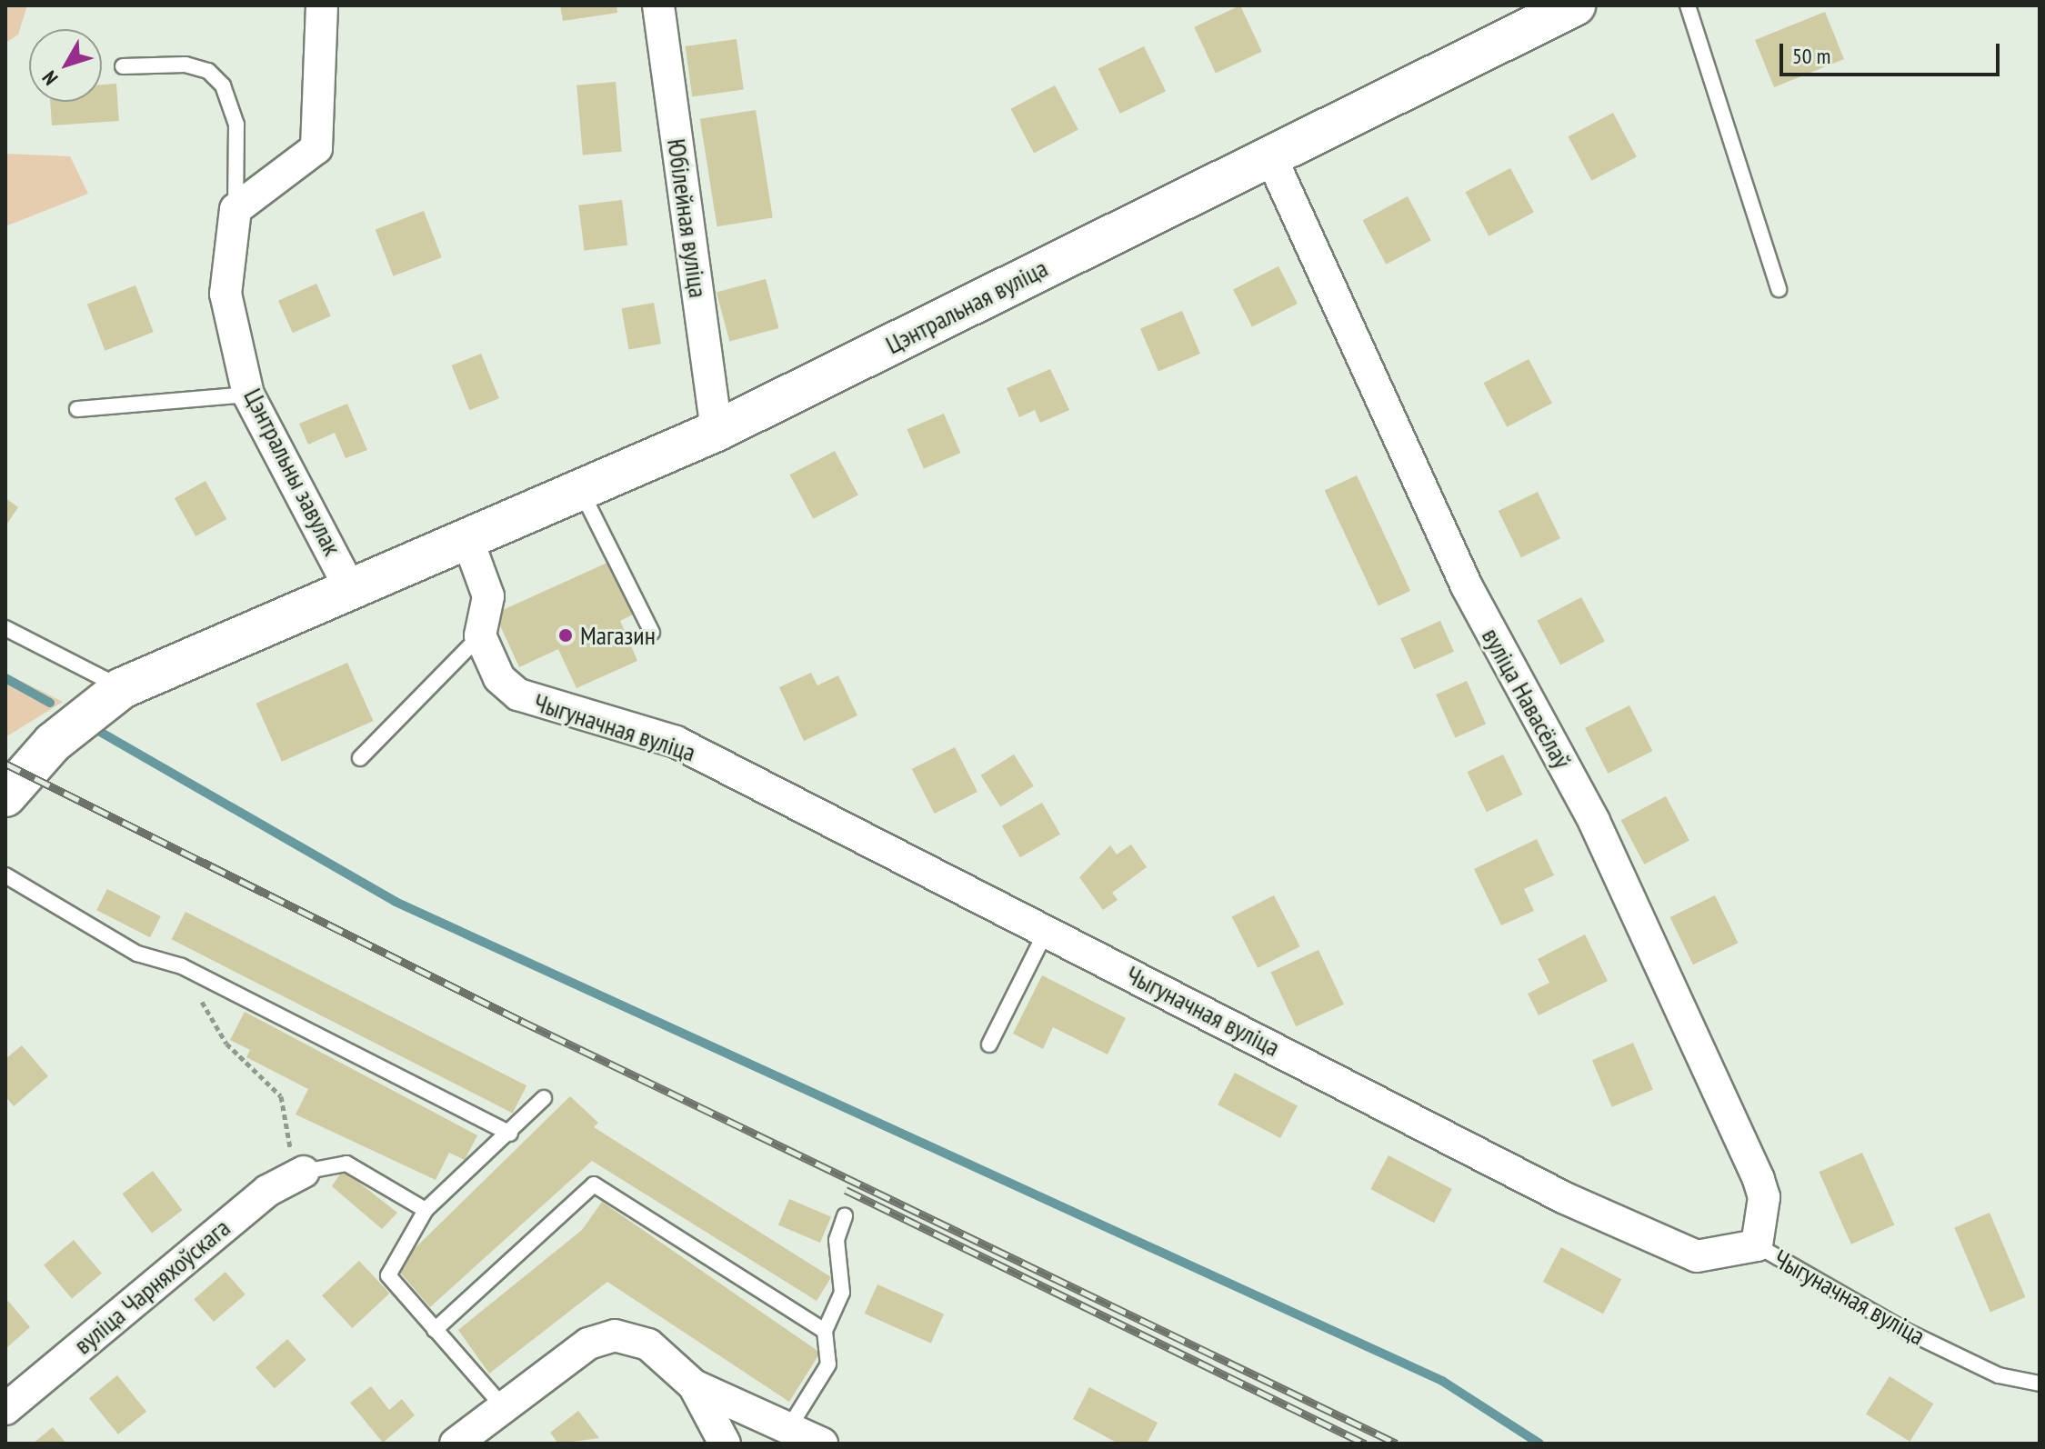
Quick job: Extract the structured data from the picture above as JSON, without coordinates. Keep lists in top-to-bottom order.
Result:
{
  "streets": {
    "street": [
      "Юбілейная вуліца",
      "Цэнтральная вуліца",
      "Цэнтральны завулак",
      "вуліца Навасёлаў",
      "Чыгуначная вуліца",
      "вуліца Чарняхоўскага"
    ]
  },
  "crossings": [
    ["Юбілейная вуліца", "Цэнтральная вуліца"],
    ["Цэнтральная вуліца", "Цэнтральны завулак"],
    ["Цэнтральная вуліца", "вуліца Навасёлаў"],
    ["вуліца Навасёлаў", "Чыгуначная вуліца"]
  ],
  "places": ["Магазин"],
  "scale_bar": "50 m",
  "north": "bottom left"
}
